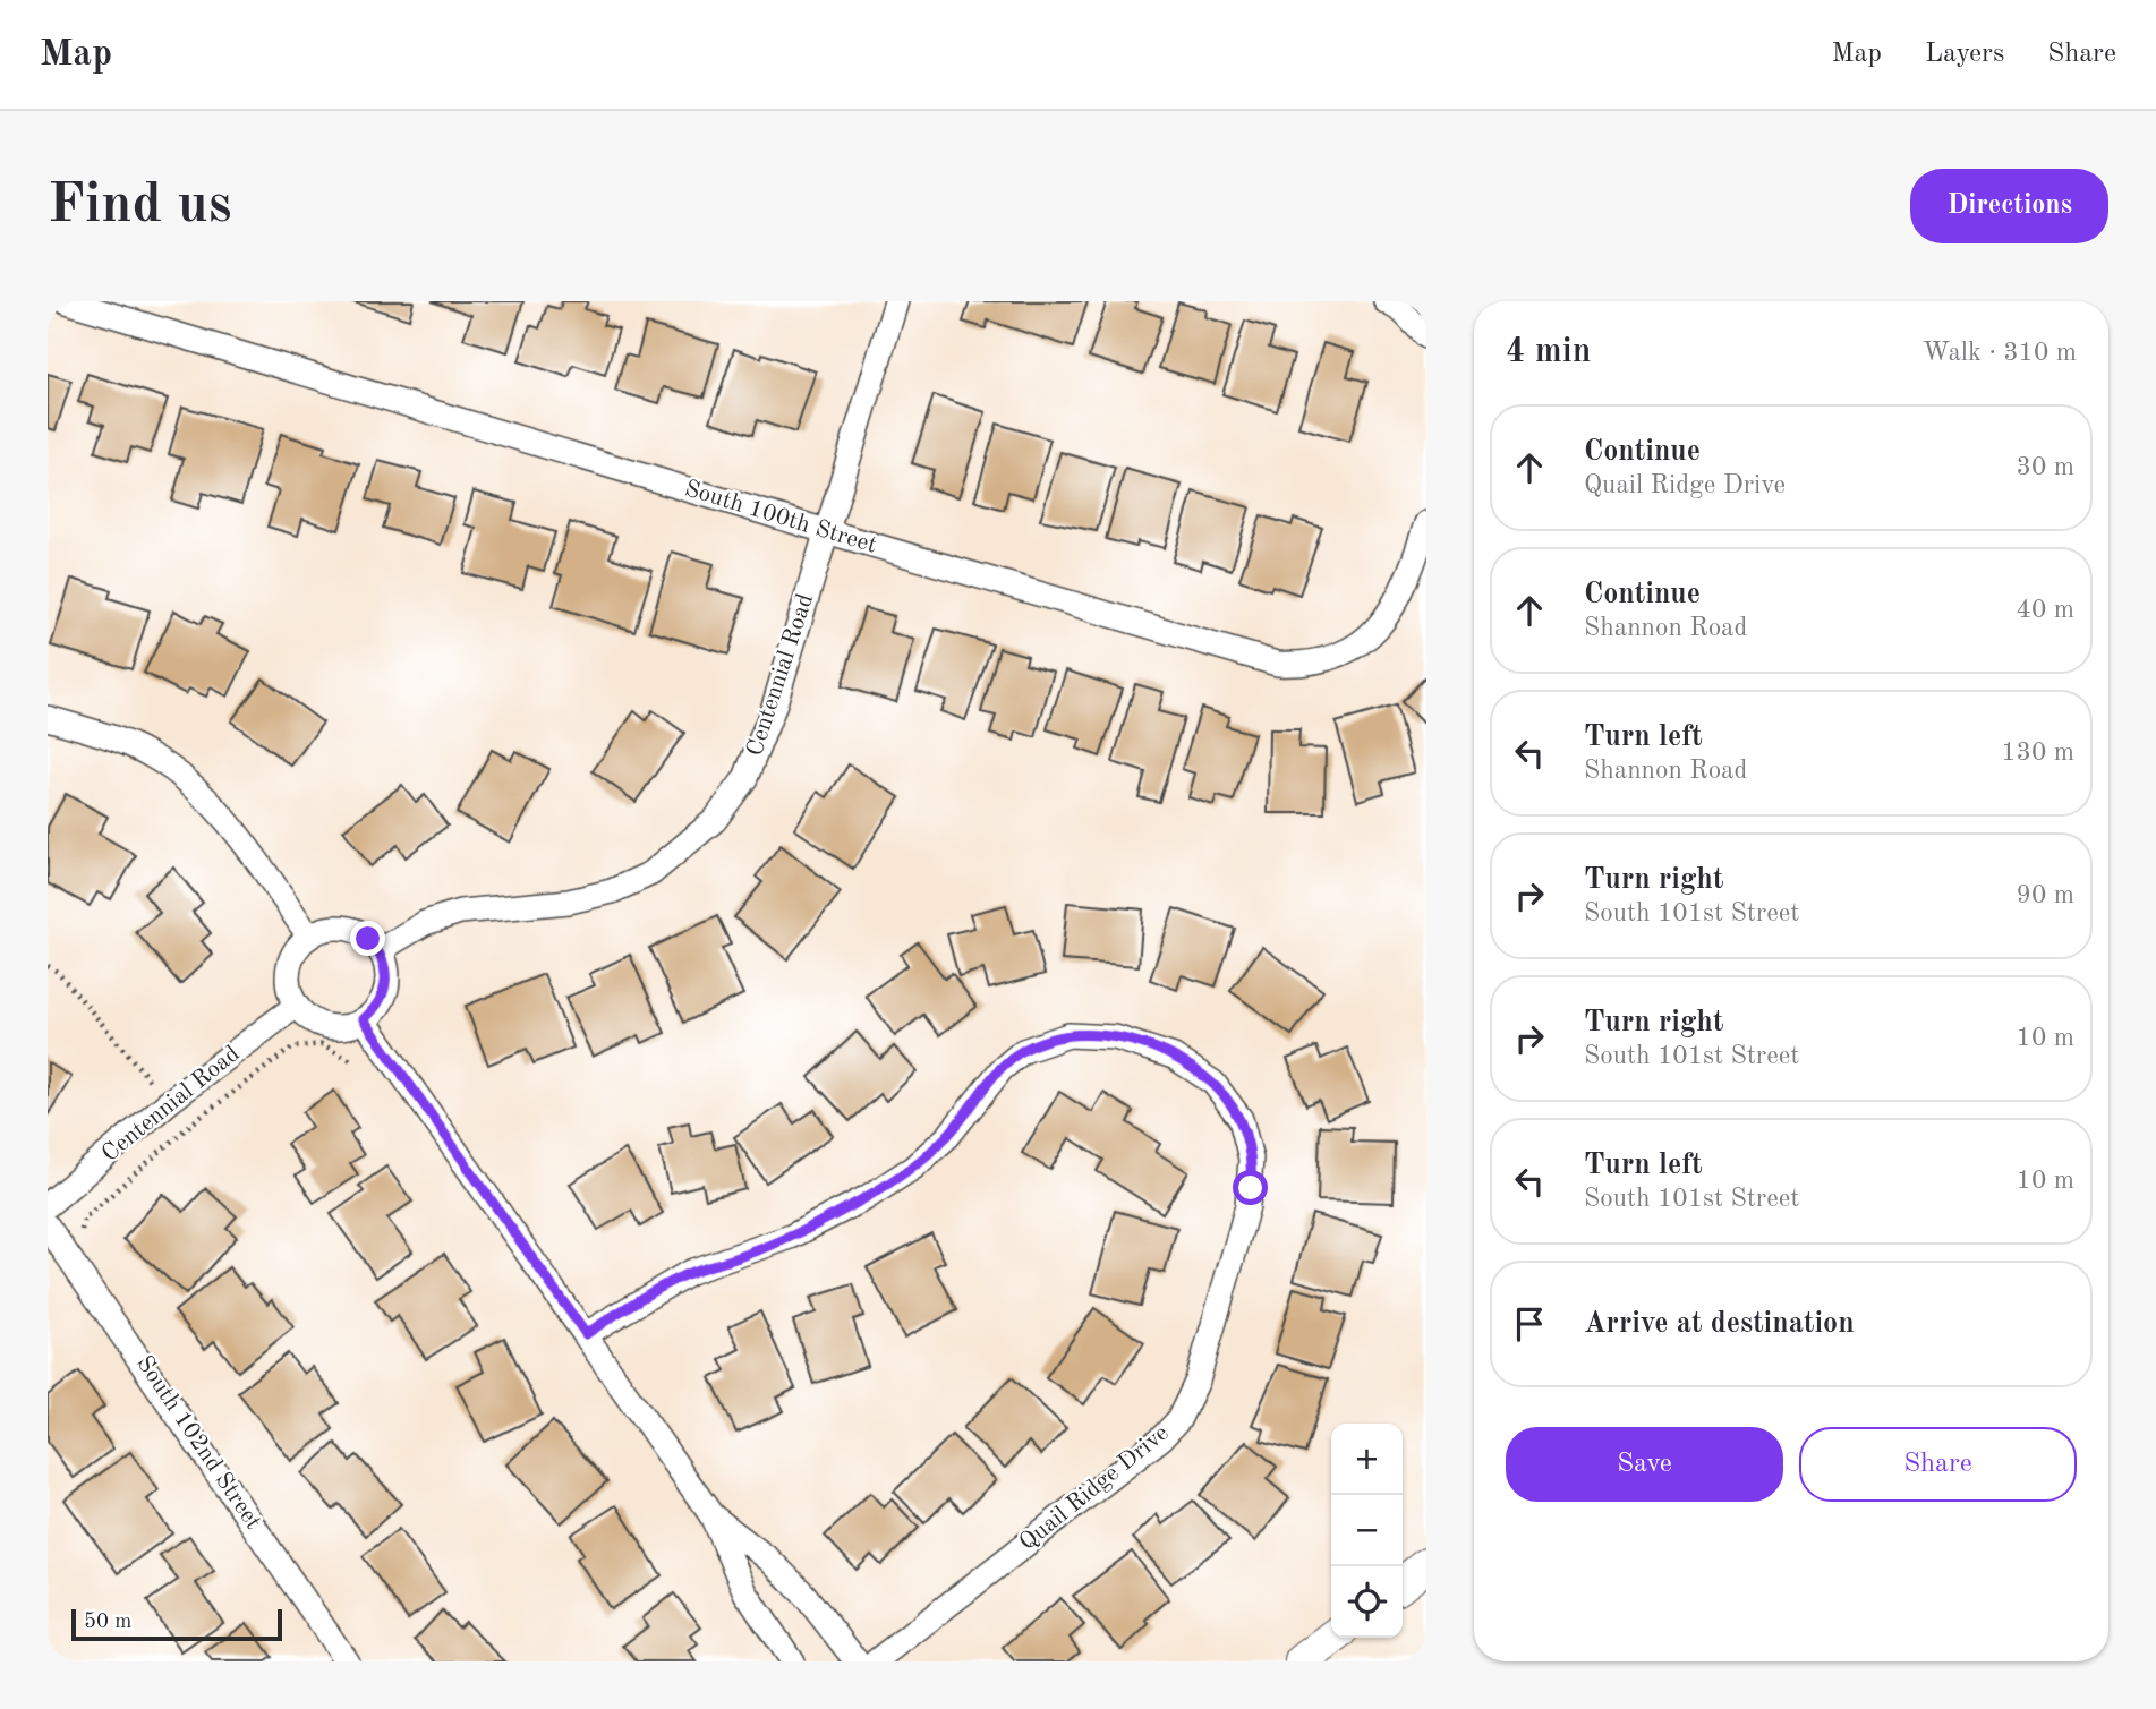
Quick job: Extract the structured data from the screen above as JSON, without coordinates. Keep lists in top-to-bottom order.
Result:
{
  "streets": {
    "street": [
      "South 100th Street",
      "Centennial Road",
      "South 102nd Street",
      "Quail Ridge Drive"
    ]
  },
  "crossings": [
    ["South 100th Street", "Centennial Road"]
  ],
  "scale_bar": "50 m",
  "page": {
    "header": "Map",
    "nav": ["Map", "Layers", "Share"],
    "buttons": [
      "Directions",
      ["Save", "Share"]
    ],
    "title": "Find us",
    "heading": ["4 min", "Walk · 310 m"],
    "list": [
      ["Continue", "Quail Ridge Drive", "30 m"],
      ["Continue", "Shannon Road", "40 m"],
      ["Turn left", "Shannon Road", "130 m"],
      ["Turn right", "South 101st Street", "90 m"],
      ["Turn right", "South 101st Street", "10 m"],
      ["Turn left", "South 101st Street", "10 m"],
      "Arrive at destination"
    ],
    "map_buttons": ["+", "−"],
    "scale": "50 m"
  }
}
